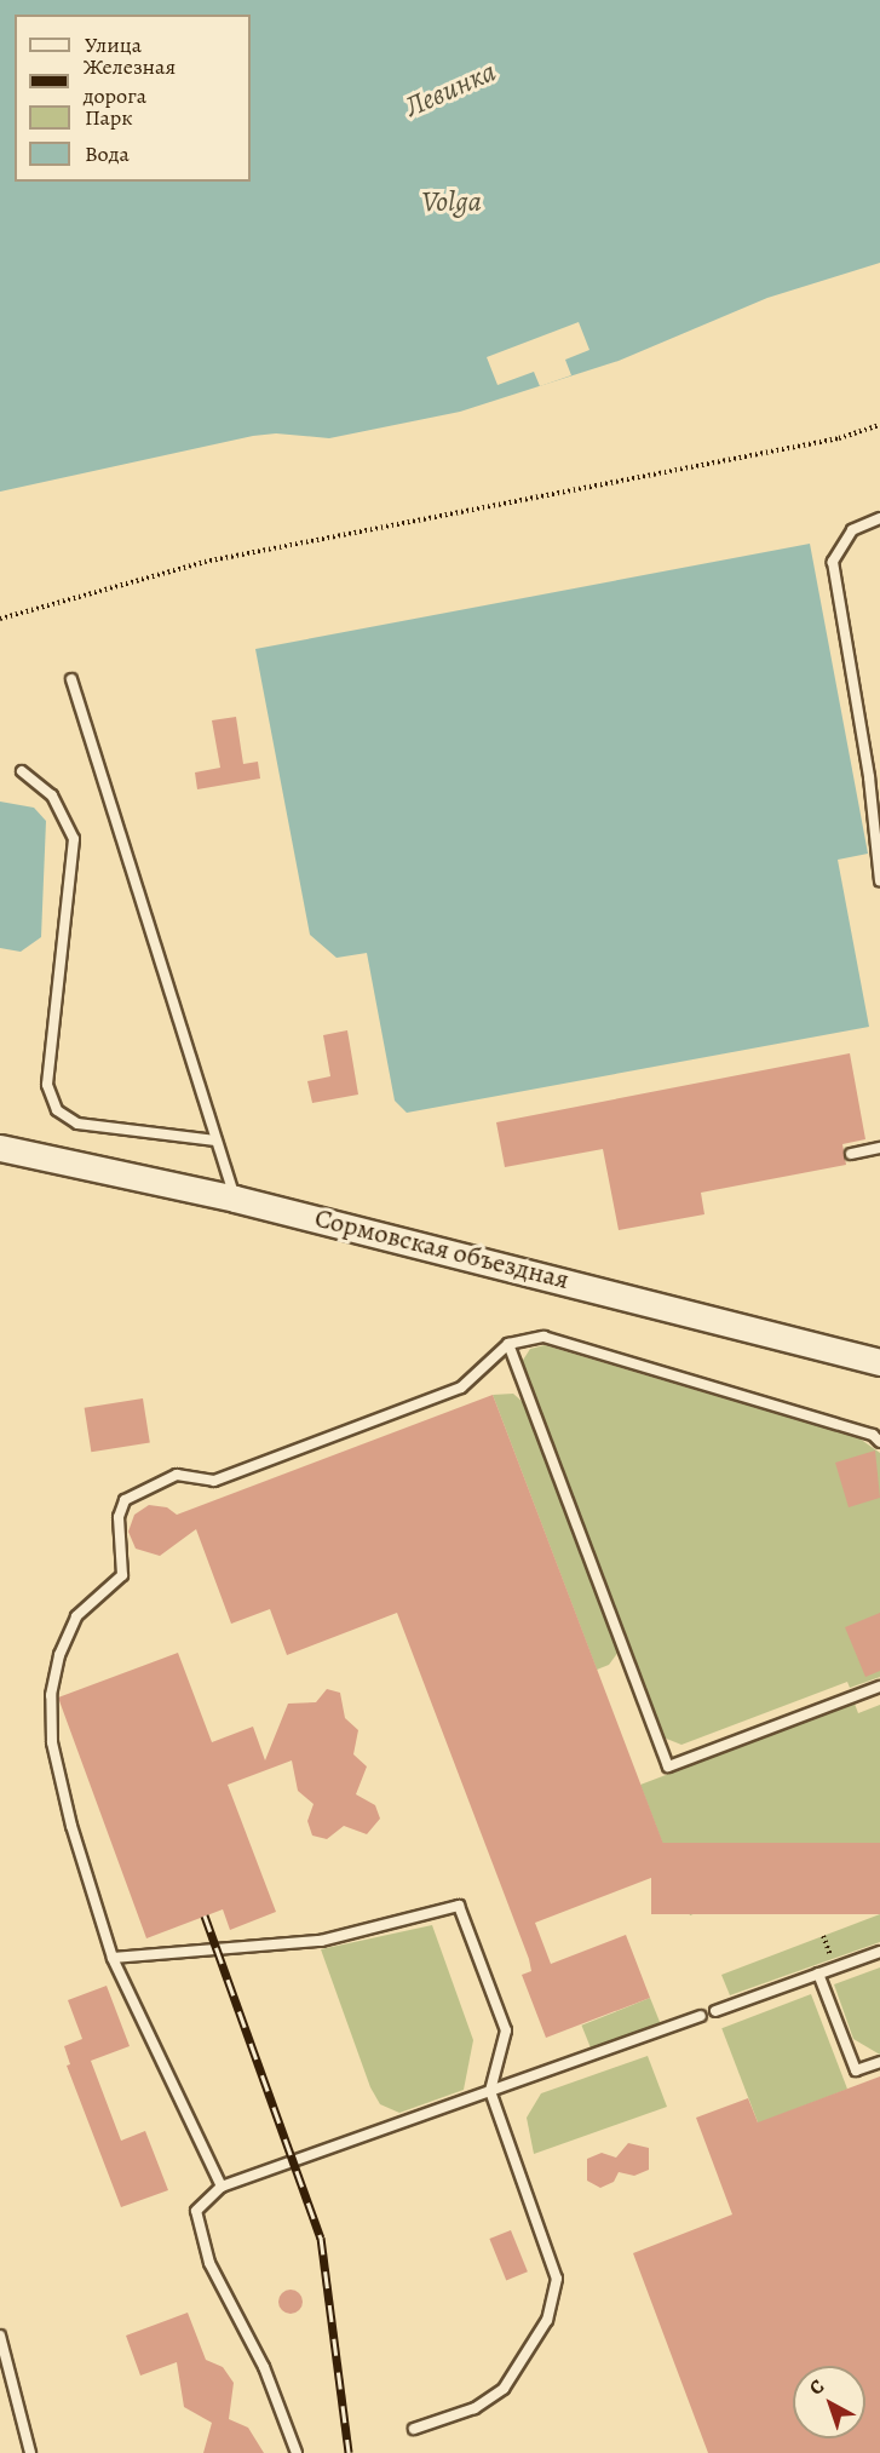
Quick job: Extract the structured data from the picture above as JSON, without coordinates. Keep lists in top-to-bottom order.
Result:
{
  "streets": {
    "street": ["Сормовская объездная"]
  },
  "water": ["Левинка", "Volga"],
  "legend": [
    "Улица",
    "Железная дорога",
    "Парк",
    "Вода"
  ],
  "north": "top left"
}
